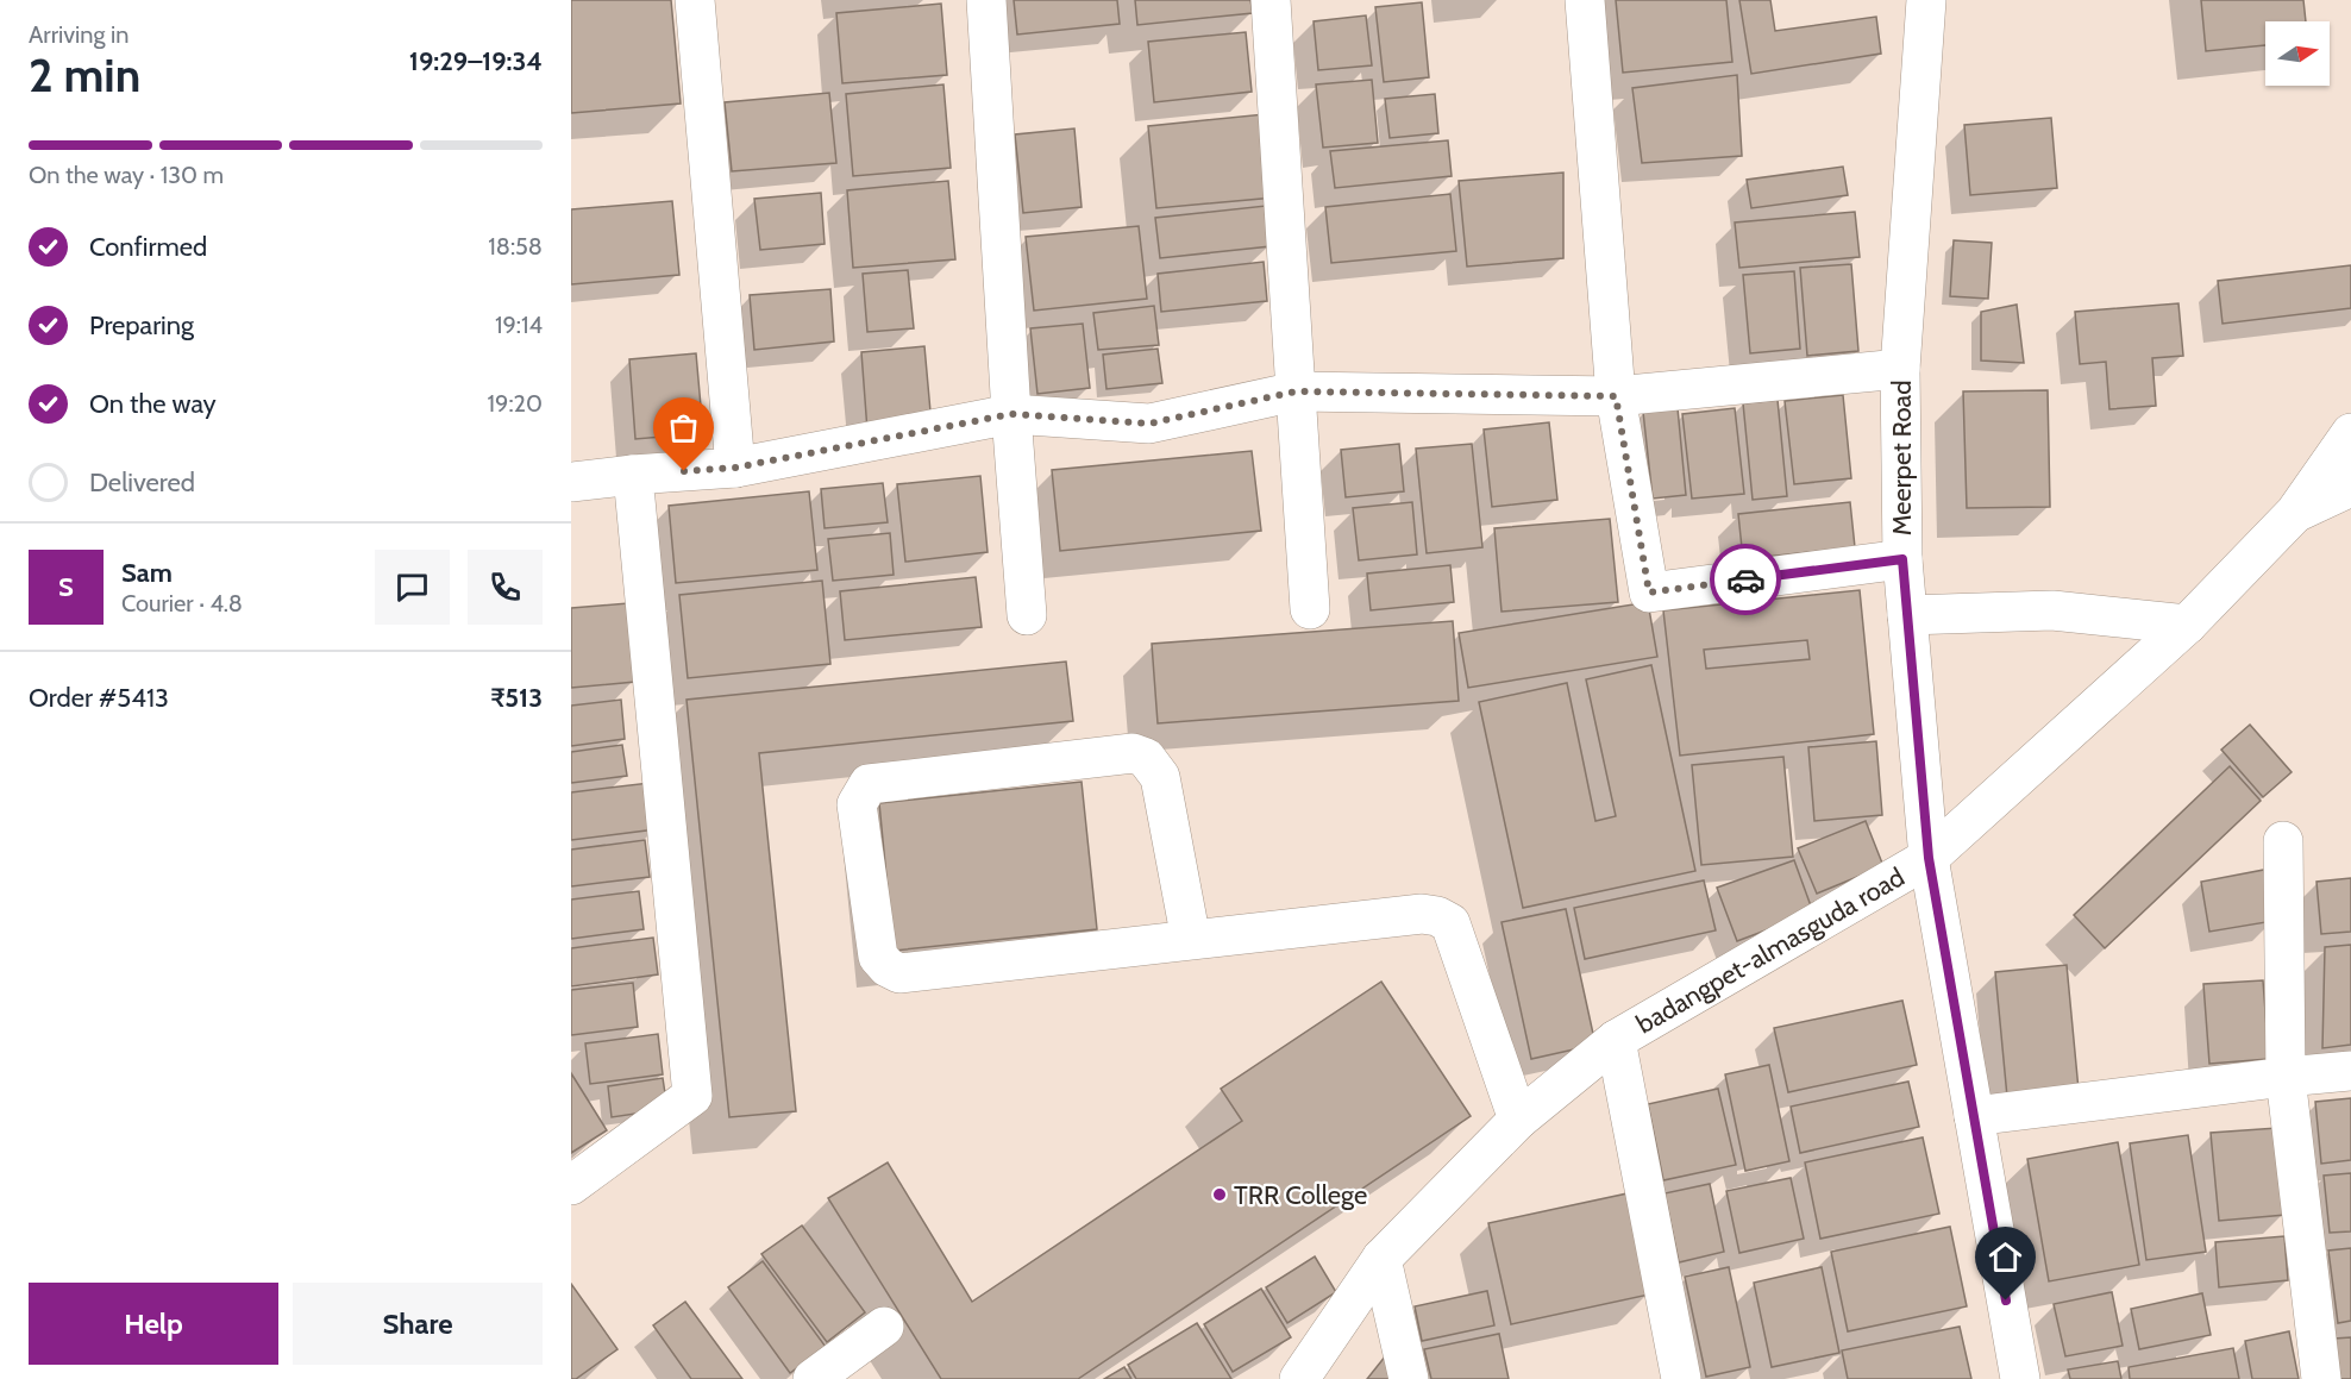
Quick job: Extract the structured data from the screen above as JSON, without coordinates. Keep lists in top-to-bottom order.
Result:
{
  "streets": {
    "street": ["Meerpet Road", "badangpet-almasguda road"]
  },
  "crossings": [
    ["Meerpet Road", "badangpet-almasguda road"]
  ],
  "places": ["TRR College"],
  "north": "right",
  "page": {
    "heading": ["2 min", "Arriving in", "19:29–19:34"],
    "panel": [
      "Sam",
      "Courier · 4.8",
      "Order #5413",
      "₹513"
    ],
    "bar": "On the way · 130 m",
    "list": [
      ["Confirmed", "18:58"],
      ["Preparing", "19:14"],
      ["On the way", "19:20"],
      "Delivered"
    ],
    "round": "S",
    "buttons": ["Help", "Share"]
  }
}
